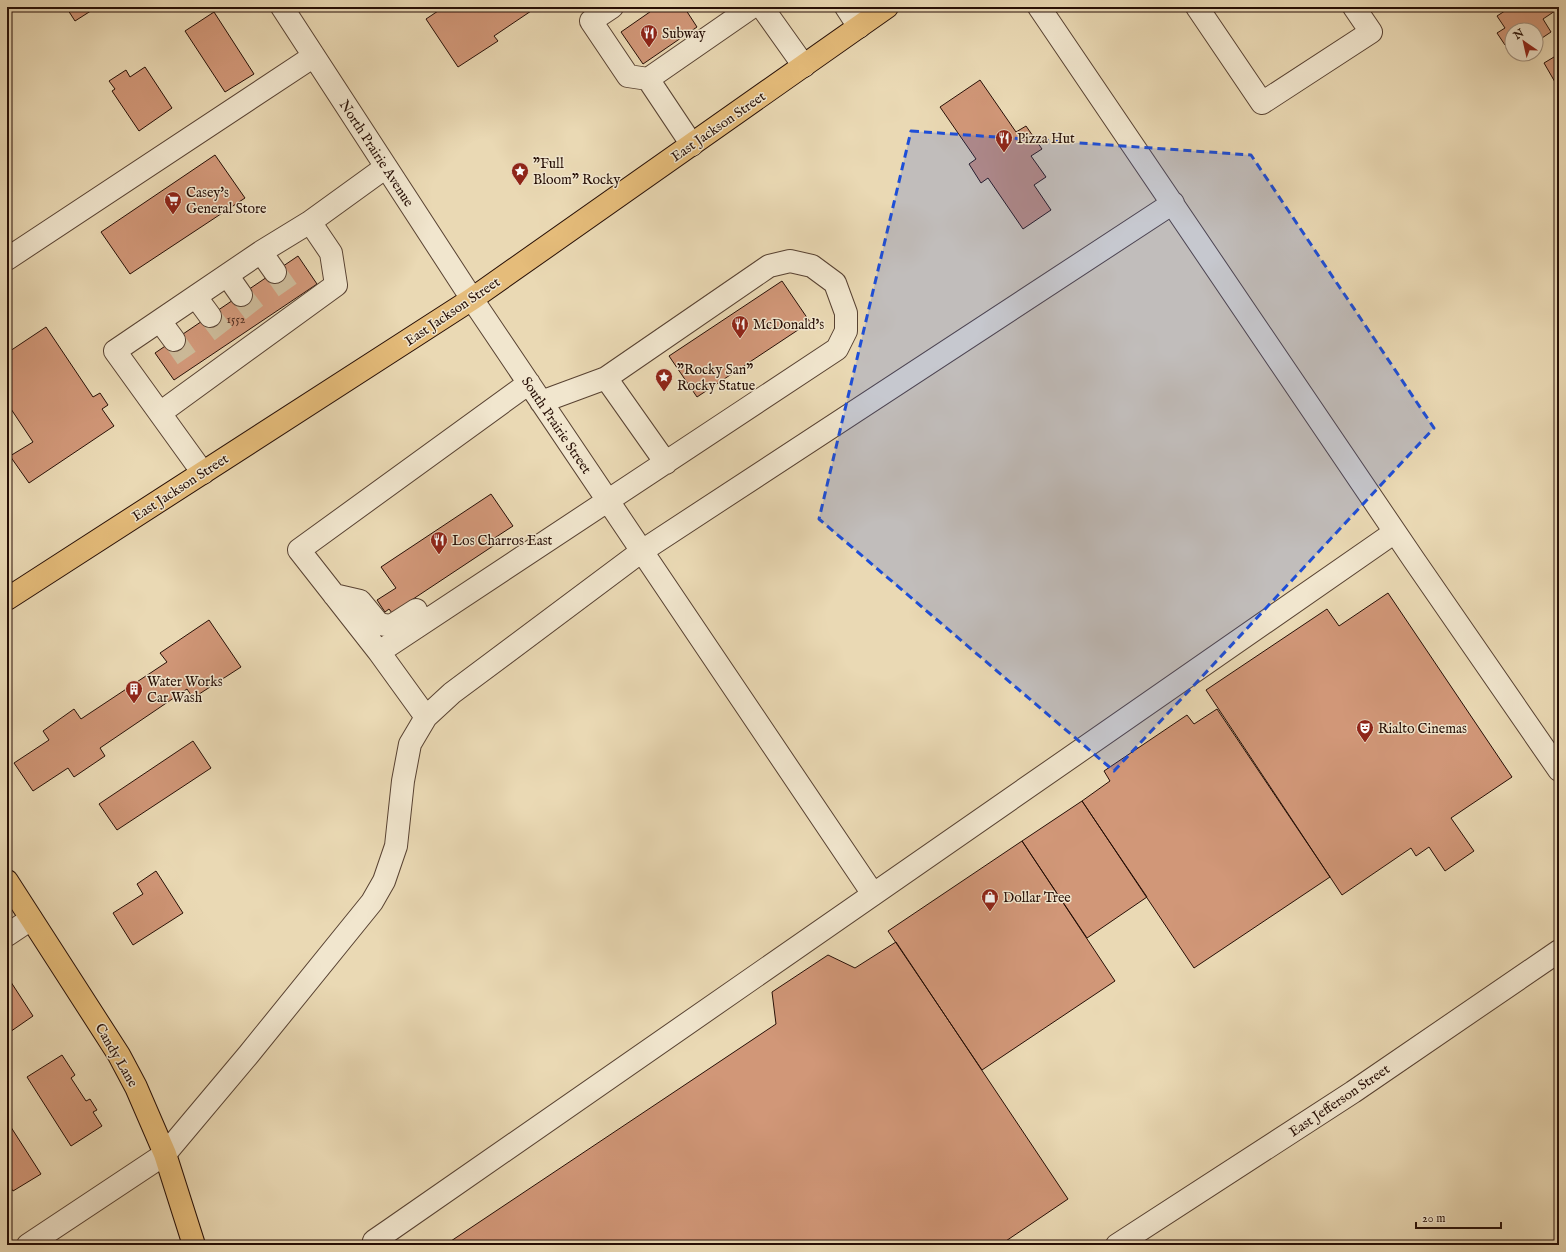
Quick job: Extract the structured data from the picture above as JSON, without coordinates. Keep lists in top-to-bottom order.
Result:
{
  "streets": {
    "main road": ["East Jackson Street", "Candy Lane"],
    "street": ["North Prairie Avenue", "South Prairie Street", "East Jefferson Street"]
  },
  "crossings": [
    ["East Jackson Street", "North Prairie Avenue"],
    ["East Jackson Street", "South Prairie Street"],
    ["North Prairie Avenue", "South Prairie Street"]
  ],
  "places": {
    "restaurant": [
      "Subway",
      "Pizza Hut",
      "McDonald's",
      "Los Charros East"
    ],
    "place": ["\"Full Bloom\" Rocky", "\"Rocky San\" Rocky Statue"],
    "supermarket": ["Casey's General Store"],
    "building": ["Water Works Car Wash"],
    "theatre": ["Rialto Cinemas"],
    "shop": ["Dollar Tree"]
  },
  "house_numbers": ["1552"],
  "scale_bar": "20 m",
  "north": "top left"
}
